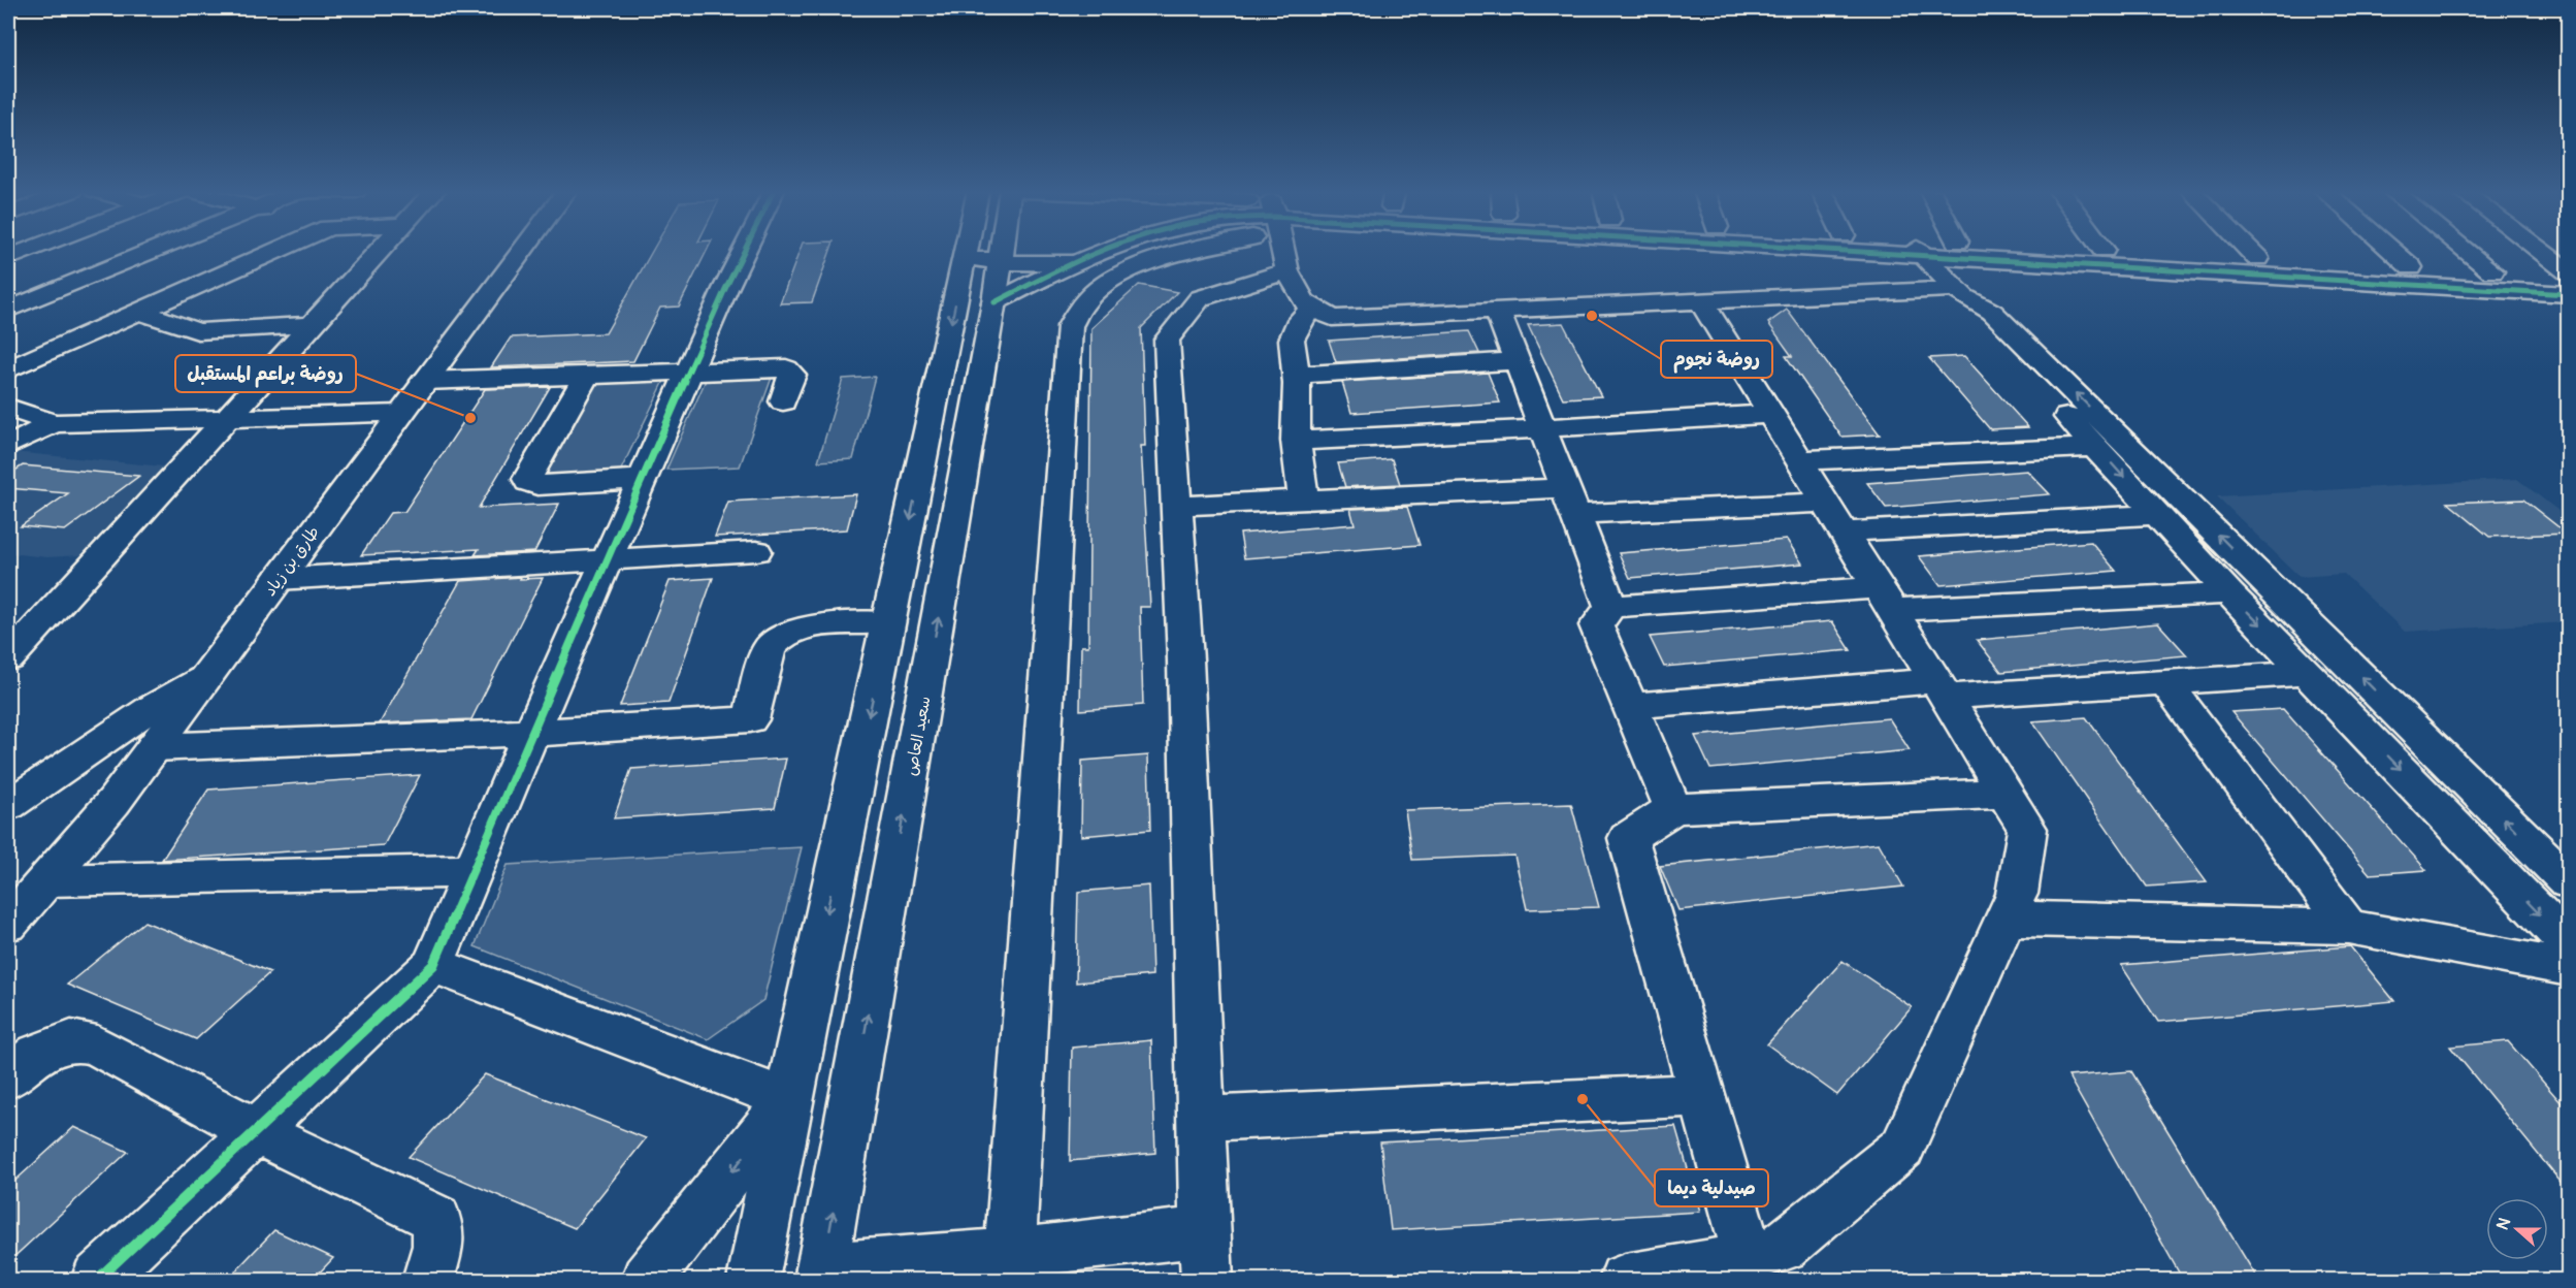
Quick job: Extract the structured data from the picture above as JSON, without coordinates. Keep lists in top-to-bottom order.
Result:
{
  "streets": {
    "street": ["طارق بن زياد", "سعيد العاص"]
  },
  "places": ["روضة نجوم", "روضة براعم المستقبل", "صيدلية ديما"],
  "north": "left"
}
